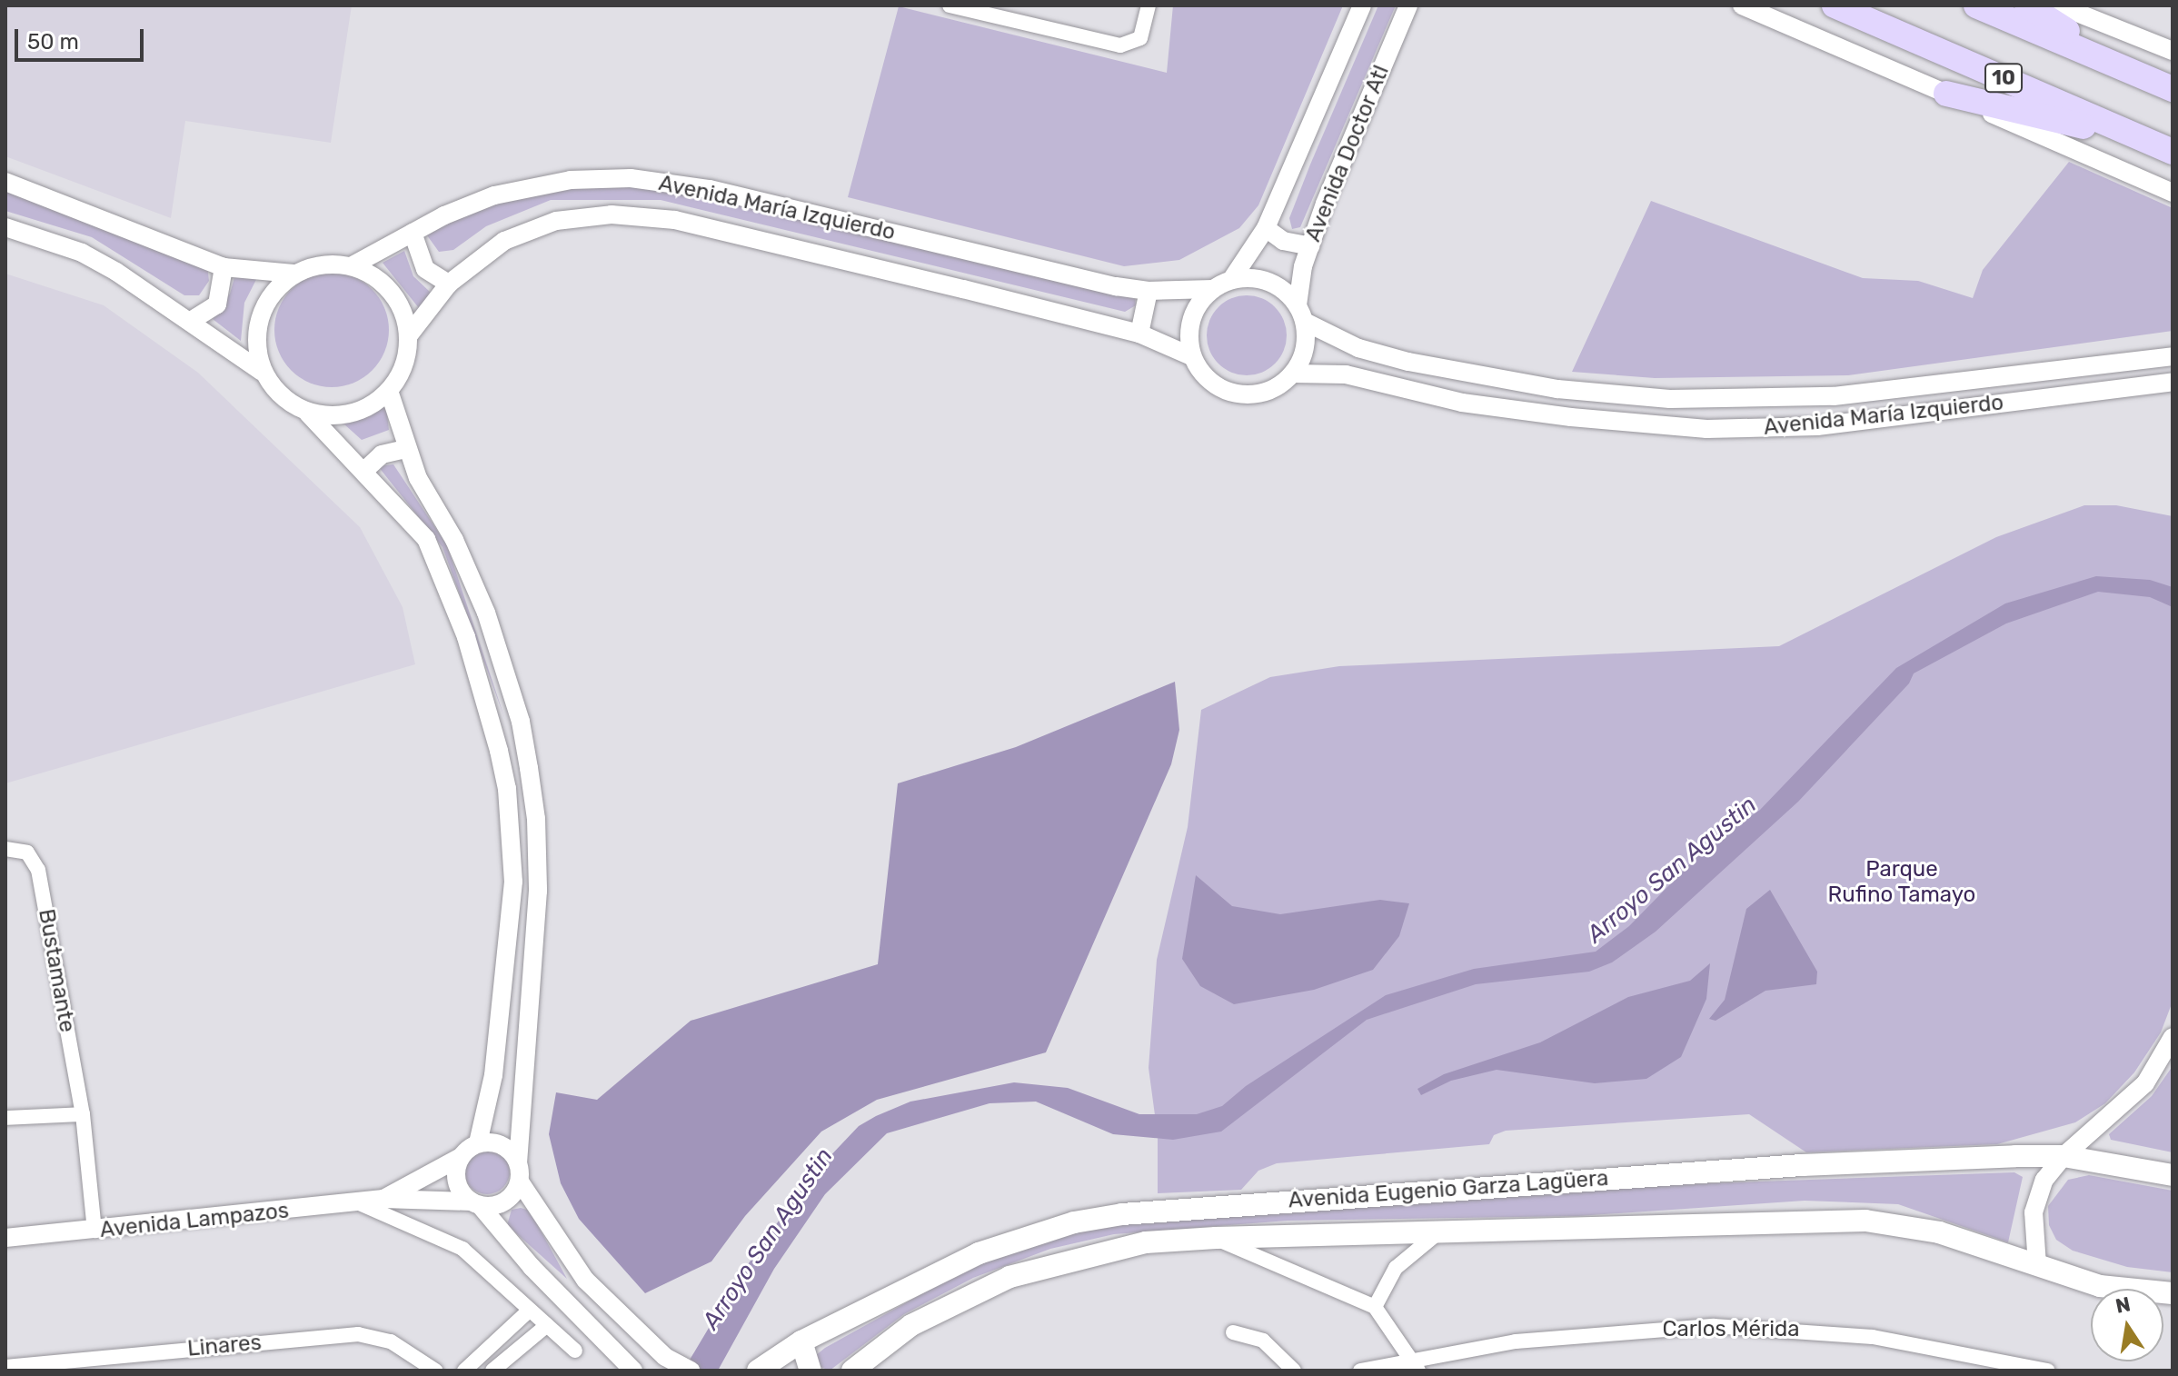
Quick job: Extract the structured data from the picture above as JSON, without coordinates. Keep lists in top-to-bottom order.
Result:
{
  "streets": {
    "highway": ["10"],
    "main road": ["Avenida Eugenio Garza Lagüera"],
    "street": [
      "Avenida Doctor Atl",
      "Avenida María Izquierdo",
      "Bustamante",
      "Avenida Lampazos",
      "Carlos Mérida",
      "Linares"
    ]
  },
  "crossings": [
    ["Avenida Doctor Atl", "Avenida María Izquierdo"],
    ["Bustamante", "Avenida Lampazos"]
  ],
  "water": ["Arroyo San Agustin"],
  "parks": ["Parque Rufino Tamayo"],
  "scale_bar": "50 m",
  "north": "top"
}
